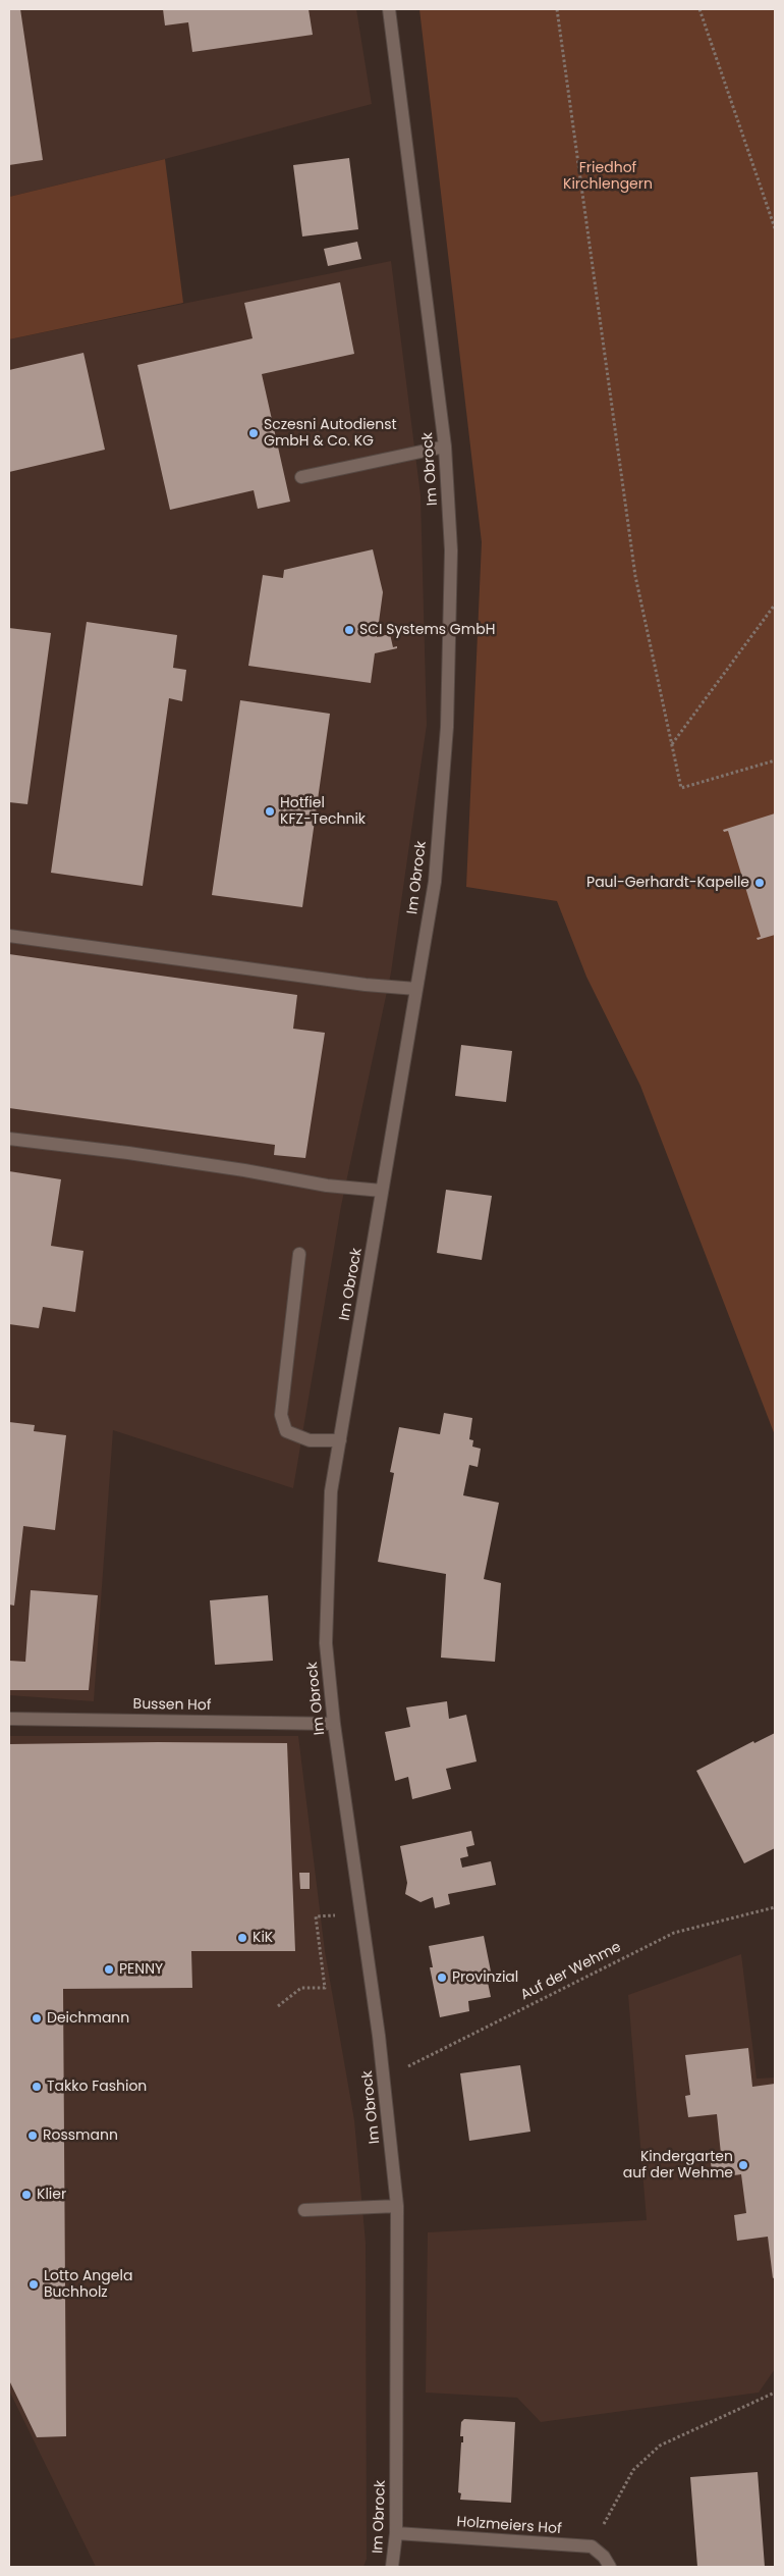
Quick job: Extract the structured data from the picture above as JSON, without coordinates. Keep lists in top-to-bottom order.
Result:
{
  "streets": {
    "street": ["Im Obrock", "Bussen Hof", "Holzmeiers Hof"],
    "path": ["Auf der Wehme"]
  },
  "crossings": [
    ["Im Obrock", "Bussen Hof"],
    ["Im Obrock", "Auf der Wehme"],
    ["Im Obrock", "Holzmeiers Hof"]
  ],
  "parks": ["Friedhof Kirchlengern"],
  "places": [
    "Sczesni Autodienst GmbH & Co. KG",
    "SCI Systems GmbH",
    "Hotfiel KFZ-Technik",
    "Paul-Gerhardt-Kapelle",
    "KiK",
    "PENNY",
    "Provinzial",
    "Deichmann",
    "Takko Fashion",
    "Rossmann",
    "Kindergarten auf der Wehme",
    "Klier",
    "Lotto Angela Buchholz"
  ]
}
